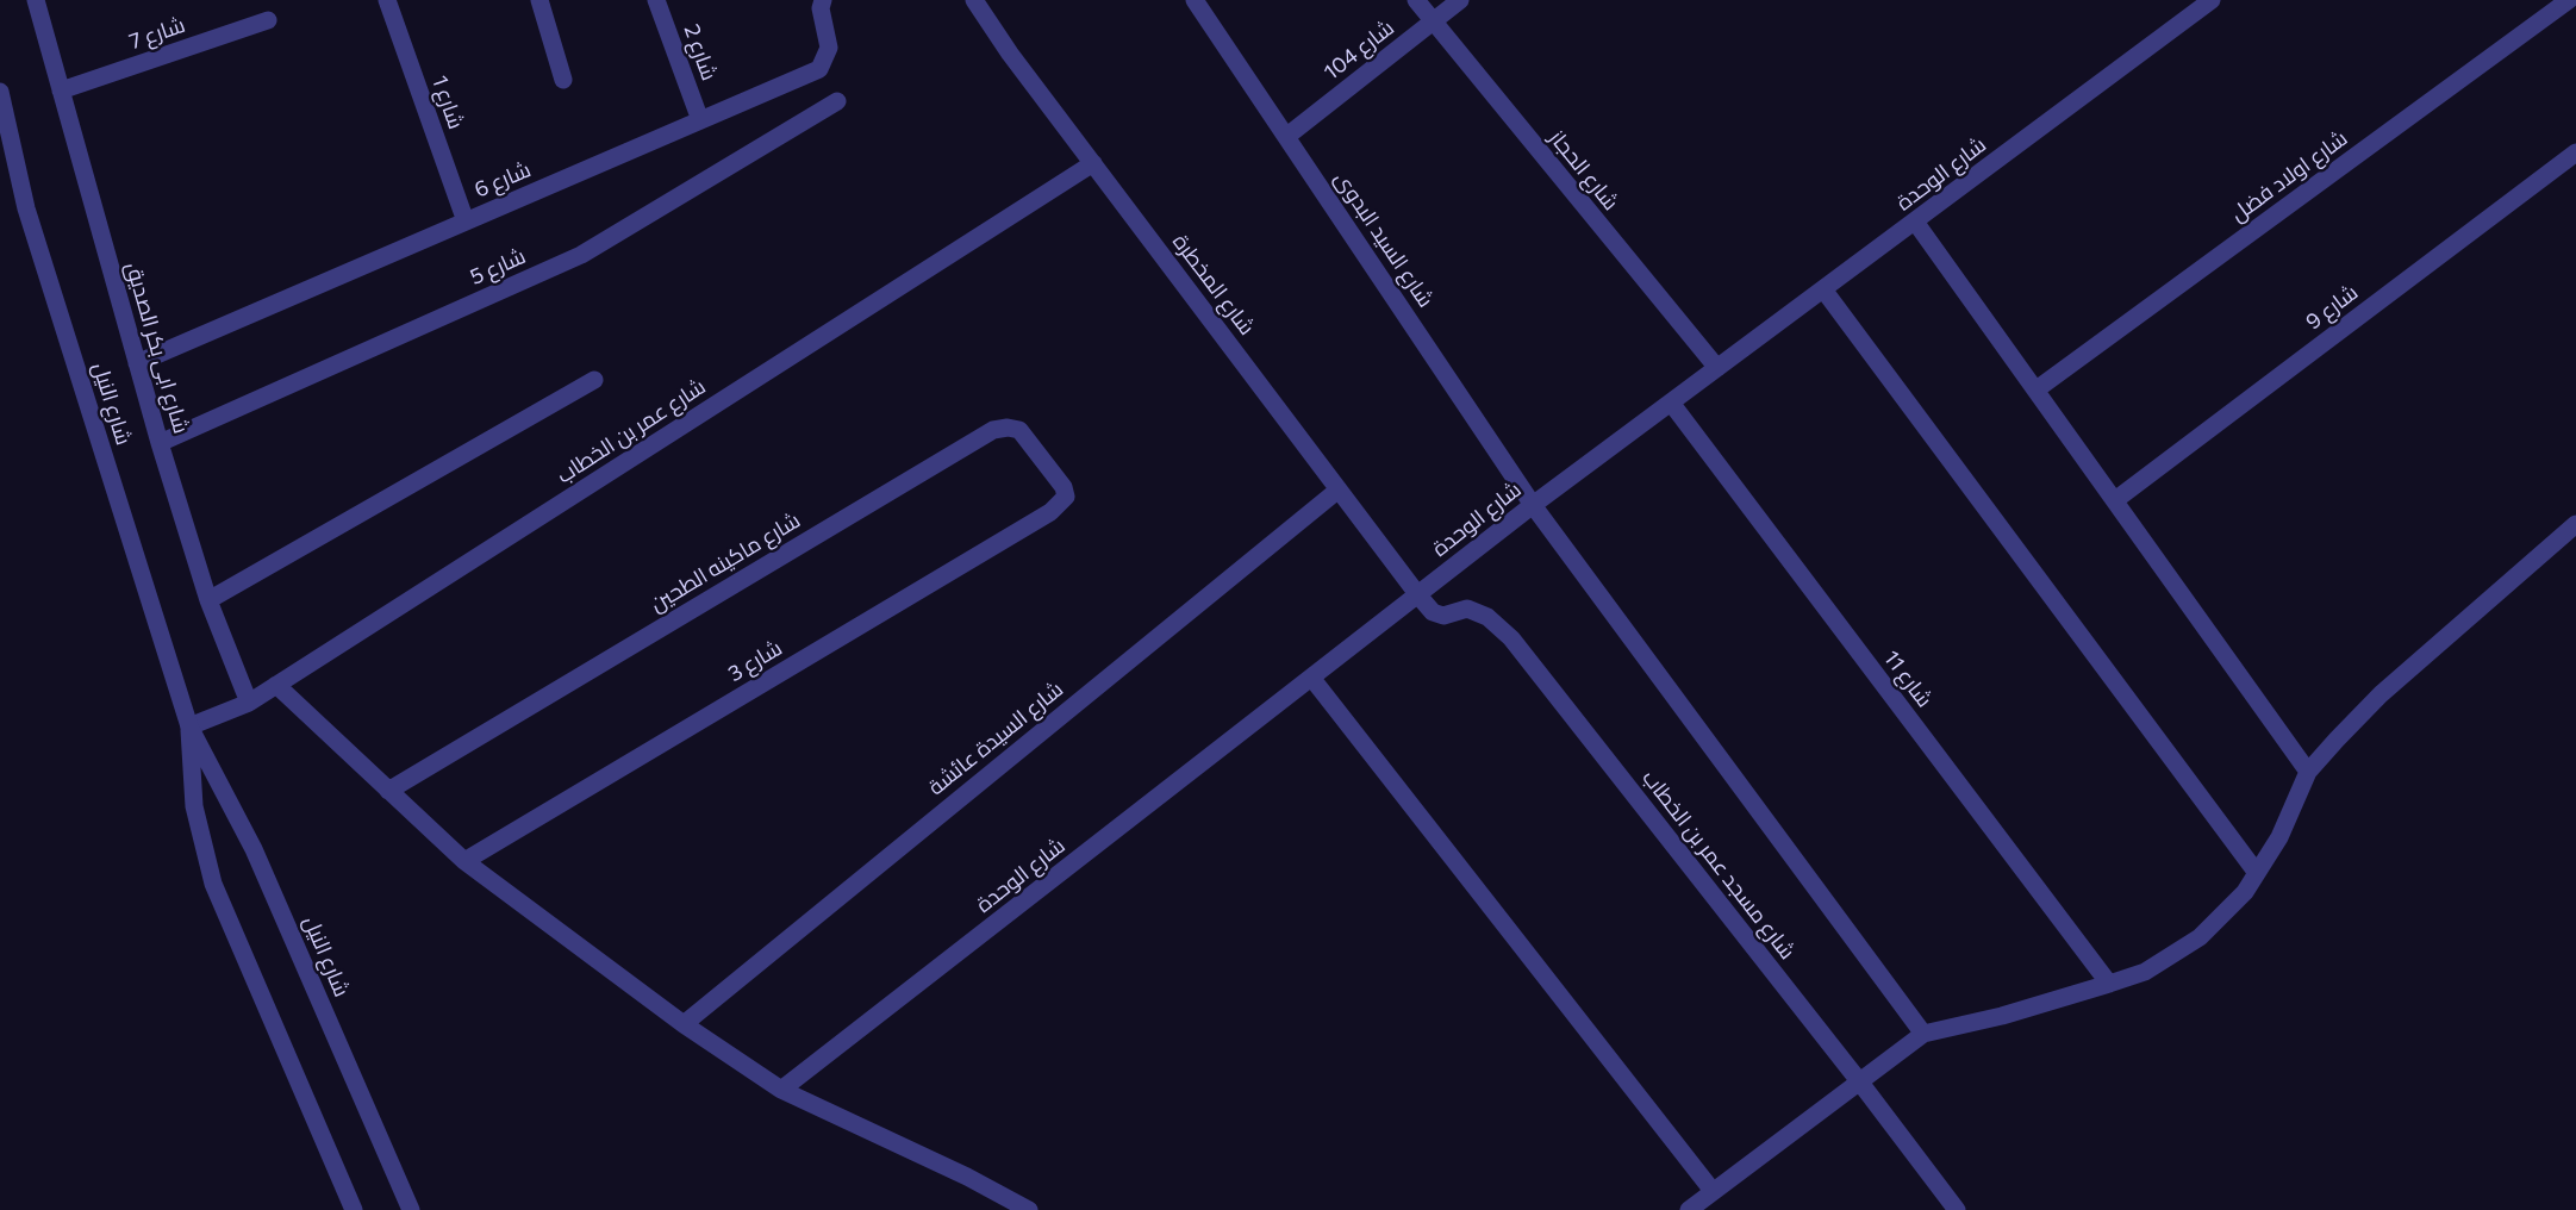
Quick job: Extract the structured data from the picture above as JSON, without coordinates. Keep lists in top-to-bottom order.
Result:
{
  "streets": {
    "street": [
      "شارع 7",
      "شارع 104",
      "شارع 2",
      "شارع 1",
      "شارع الحجاز",
      "شارع الوحدة",
      "شارع اولاد فضل",
      "شارع 6",
      "شارع السيد البدوى",
      "شارع 5",
      "شارع المخطرة",
      "شارع 9",
      "شارع ابى بكر الصديق",
      "شارع النيل",
      "شارع عمر بن الخطاب",
      "شارع ماكينه الطحين",
      "شارع 3",
      "شارع 11",
      "شارع السيدة عائشة",
      "شارع مسجد عمر بن الخطاب"
    ]
  },
  "crossings": [
    ["شارع 7", "شارع ابى بكر الصديق"],
    ["شارع 104", "شارع الحجاز"],
    ["شارع 104", "شارع السيد البدوى"],
    ["شارع 2", "شارع 6"],
    ["شارع 1", "شارع 6"],
    ["شارع الحجاز", "شارع الوحدة"],
    ["شارع الوحدة", "شارع السيد البدوى"],
    ["شارع الوحدة", "شارع المخطرة"],
    ["شارع الوحدة", "شارع 11"],
    ["شارع الوحدة", "شارع مسجد عمر بن الخطاب"],
    ["شارع 6", "شارع ابى بكر الصديق"],
    ["شارع 5", "شارع ابى بكر الصديق"],
    ["شارع المخطرة", "شارع عمر بن الخطاب"],
    ["شارع المخطرة", "شارع السيدة عائشة"],
    ["شارع المخطرة", "شارع مسجد عمر بن الخطاب"],
    ["شارع ابى بكر الصديق", "شارع عمر بن الخطاب"],
    ["شارع النيل", "شارع عمر بن الخطاب"],
    ["شارع ماكينه الطحين", "شارع 3"]
  ]
}
